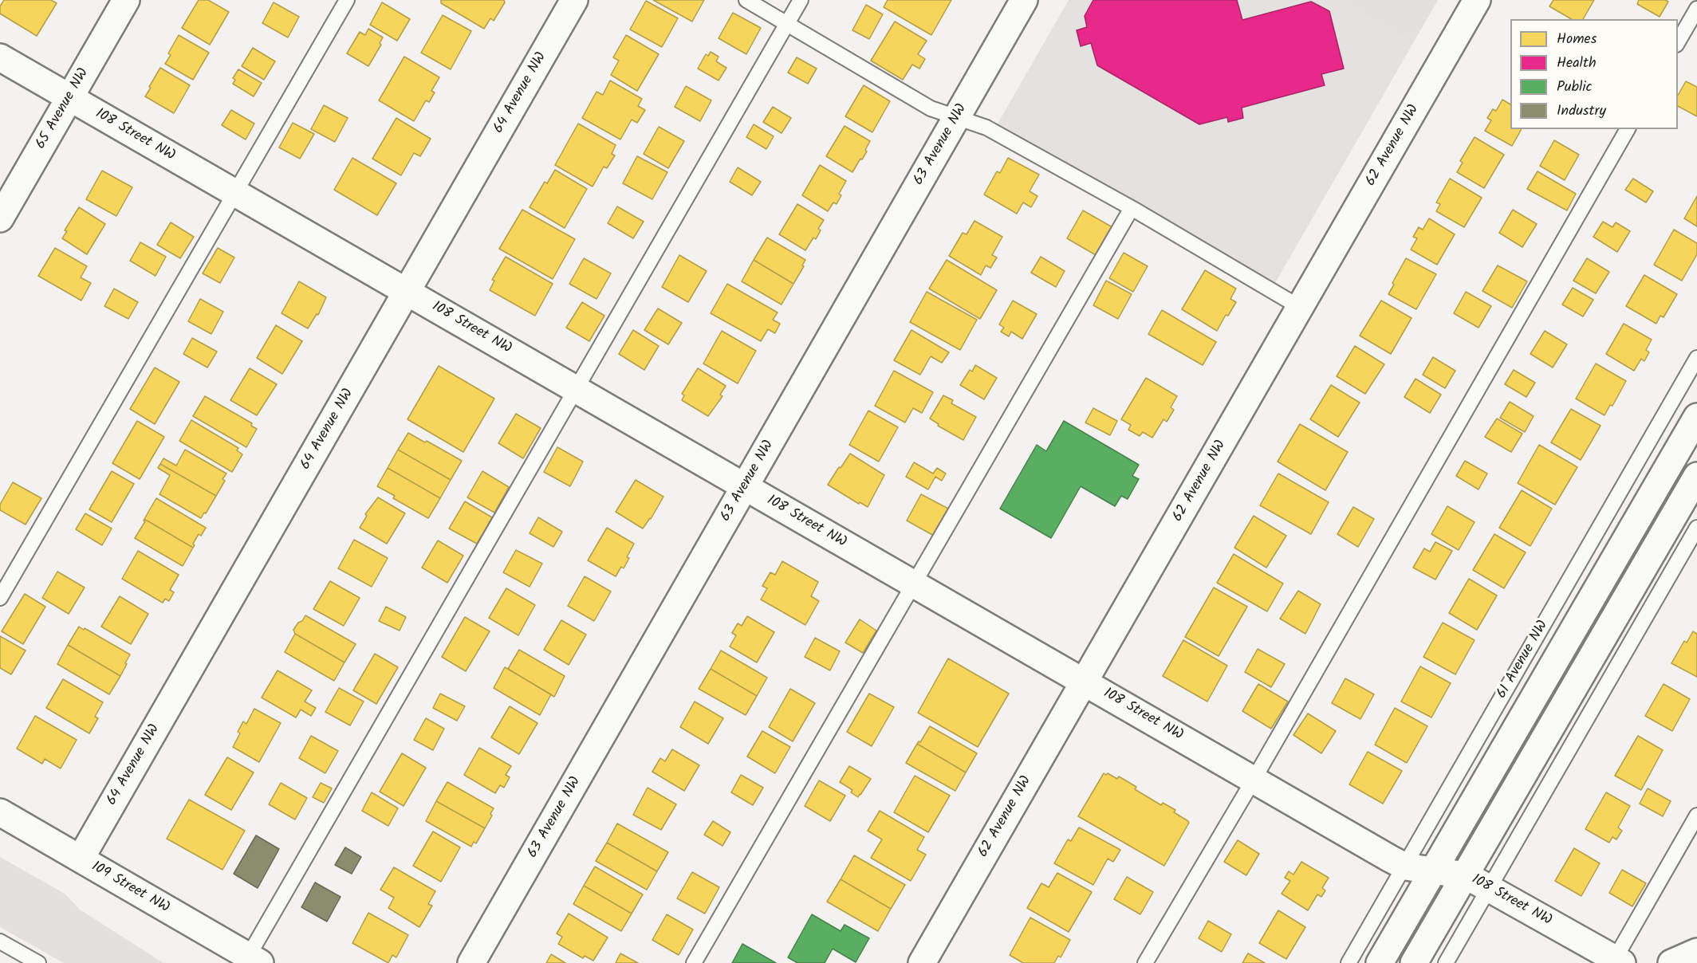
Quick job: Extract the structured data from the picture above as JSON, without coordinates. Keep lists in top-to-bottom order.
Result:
{
  "streets": {
    "street": [
      "64 Avenue NW",
      "65 Avenue NW",
      "108 Street NW",
      "63 Avenue NW",
      "62 Avenue NW",
      "61 Avenue NW",
      "109 Street NW"
    ]
  },
  "crossings": [
    ["64 Avenue NW", "108 Street NW"],
    ["64 Avenue NW", "109 Street NW"],
    ["65 Avenue NW", "108 Street NW"],
    ["108 Street NW", "63 Avenue NW"],
    ["108 Street NW", "62 Avenue NW"],
    ["108 Street NW", "61 Avenue NW"]
  ],
  "legend": [
    "Homes",
    "Health",
    "Public",
    "Industry"
  ]
}
